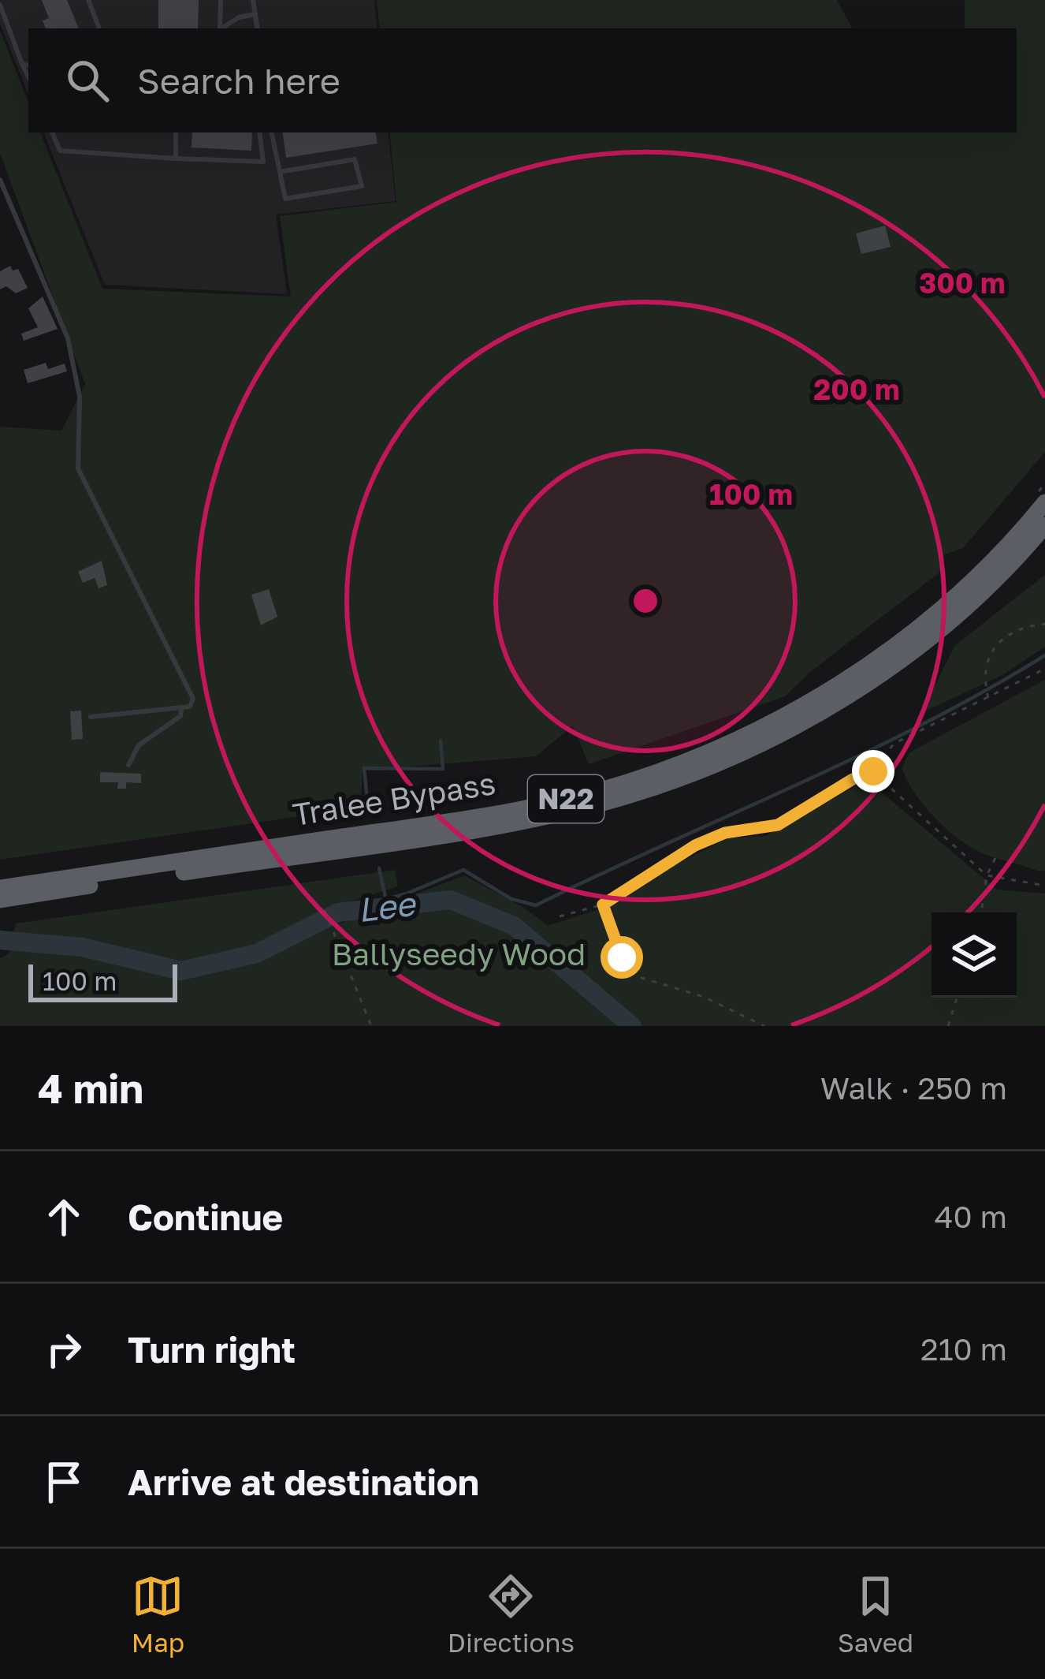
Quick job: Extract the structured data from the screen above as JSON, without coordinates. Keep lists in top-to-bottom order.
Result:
{
  "streets": {
    "highway": ["Tralee Bypass", "N22"]
  },
  "water": ["Lee"],
  "parks": ["Ballyseedy Wood"],
  "scale_bar": "100 m",
  "page": {
    "search": "Search here",
    "scale": "100 m",
    "heading": ["4 min", "Walk · 250 m"],
    "list": [
      ["Continue", "40 m"],
      ["Turn right", "210 m"],
      "Arrive at destination"
    ],
    "nav": ["Map", "Directions", "Saved"]
  },
  "rings": ["300 m", "200 m", "100 m"]
}
